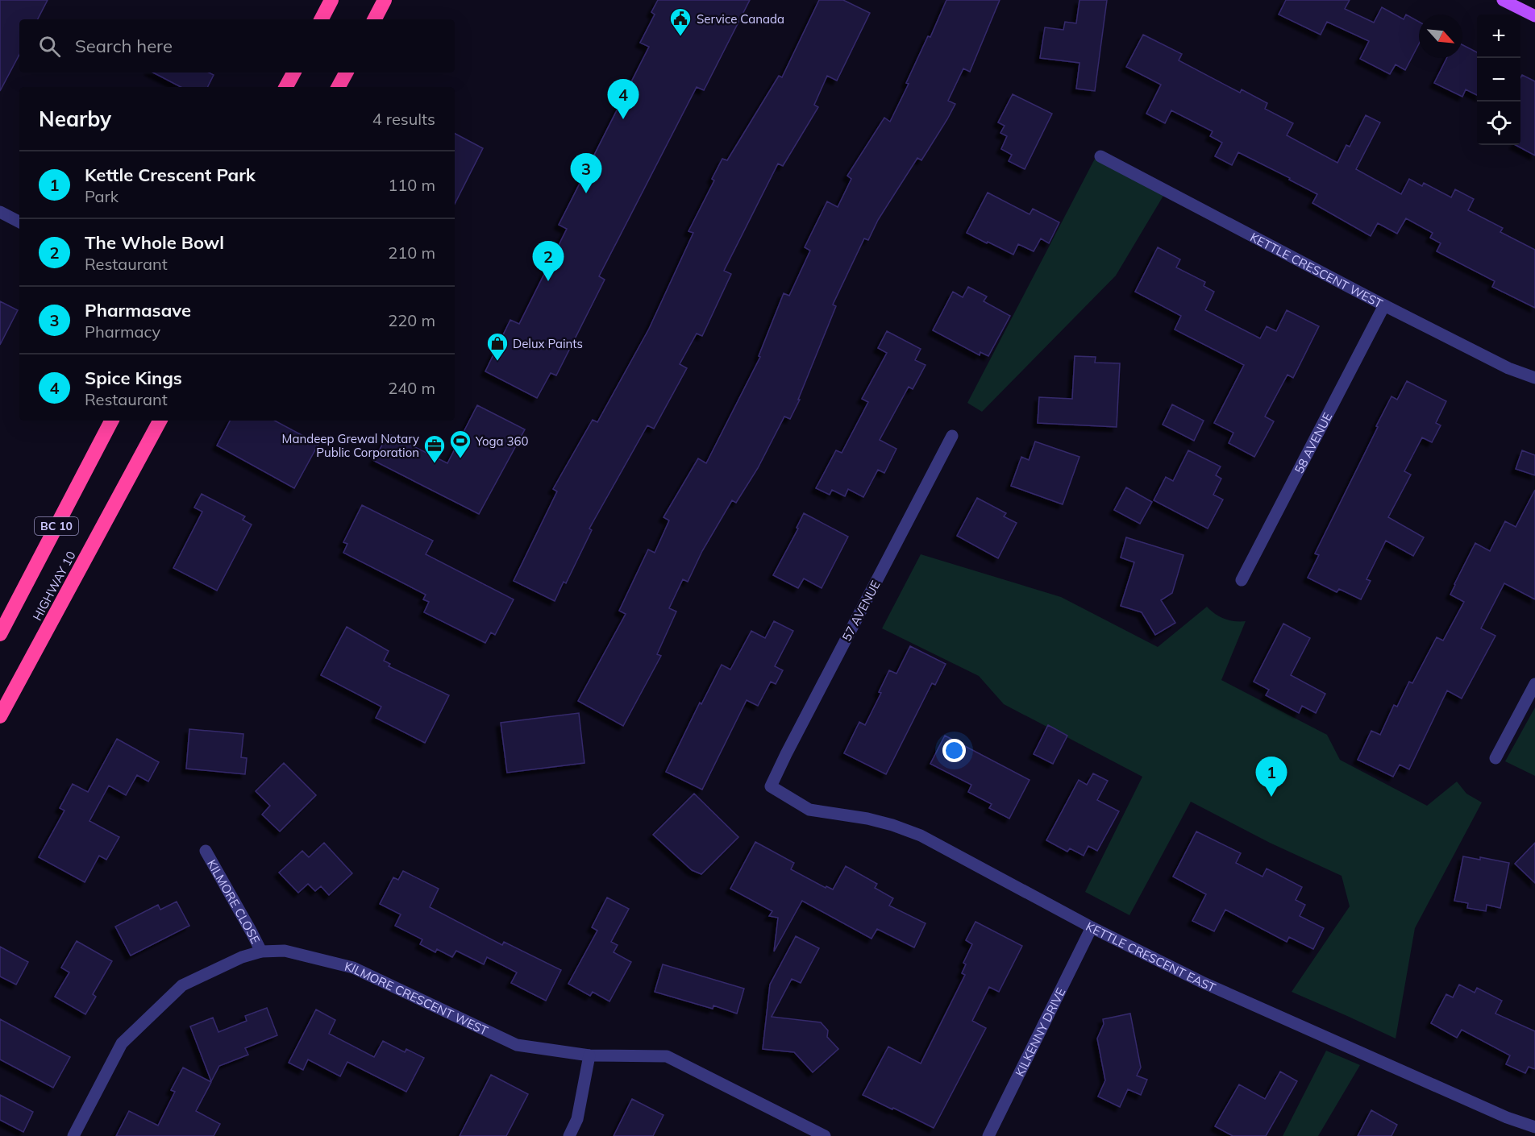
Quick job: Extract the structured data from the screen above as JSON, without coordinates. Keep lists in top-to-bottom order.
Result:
{
  "streets": {
    "highway": ["BC 10", "HIGHWAY 10"],
    "street": [
      "KETTLE CRESCENT WEST",
      "58 AVENUE",
      "57 AVENUE",
      "KILMORE CLOSE",
      "KETTLE CRESCENT EAST",
      "KILMORE CRESCENT WEST",
      "KILKENNY DRIVE"
    ]
  },
  "crossings": [
    ["KETTLE CRESCENT WEST", "58 AVENUE"],
    ["57 AVENUE", "KETTLE CRESCENT EAST"],
    ["KILMORE CLOSE", "KILMORE CRESCENT WEST"],
    ["KETTLE CRESCENT EAST", "KILKENNY DRIVE"]
  ],
  "places": {
    "public building": ["Service Canada"],
    "shop": ["Delux Paints"],
    "sports": ["Yoga 360"],
    "office": ["Mandeep Grewal Notary Public Corporation"]
  },
  "north": "bottom right",
  "page": {
    "map_buttons": ["+", "−"],
    "search": "Search here",
    "pins": [
      "4",
      "3",
      "2",
      "1"
    ],
    "heading": ["Nearby", "4 results"],
    "list": [
      {
        "mark": "1",
        "name": "Kettle Crescent Park",
        "note": "Park",
        "value": "110 m"
      },
      {
        "mark": "2",
        "name": "The Whole Bowl",
        "note": "Restaurant",
        "value": "210 m"
      },
      {
        "mark": "3",
        "name": "Pharmasave",
        "note": "Pharmacy",
        "value": "220 m"
      },
      {
        "mark": "4",
        "name": "Spice Kings",
        "note": "Restaurant",
        "value": "240 m"
      }
    ]
  }
}
